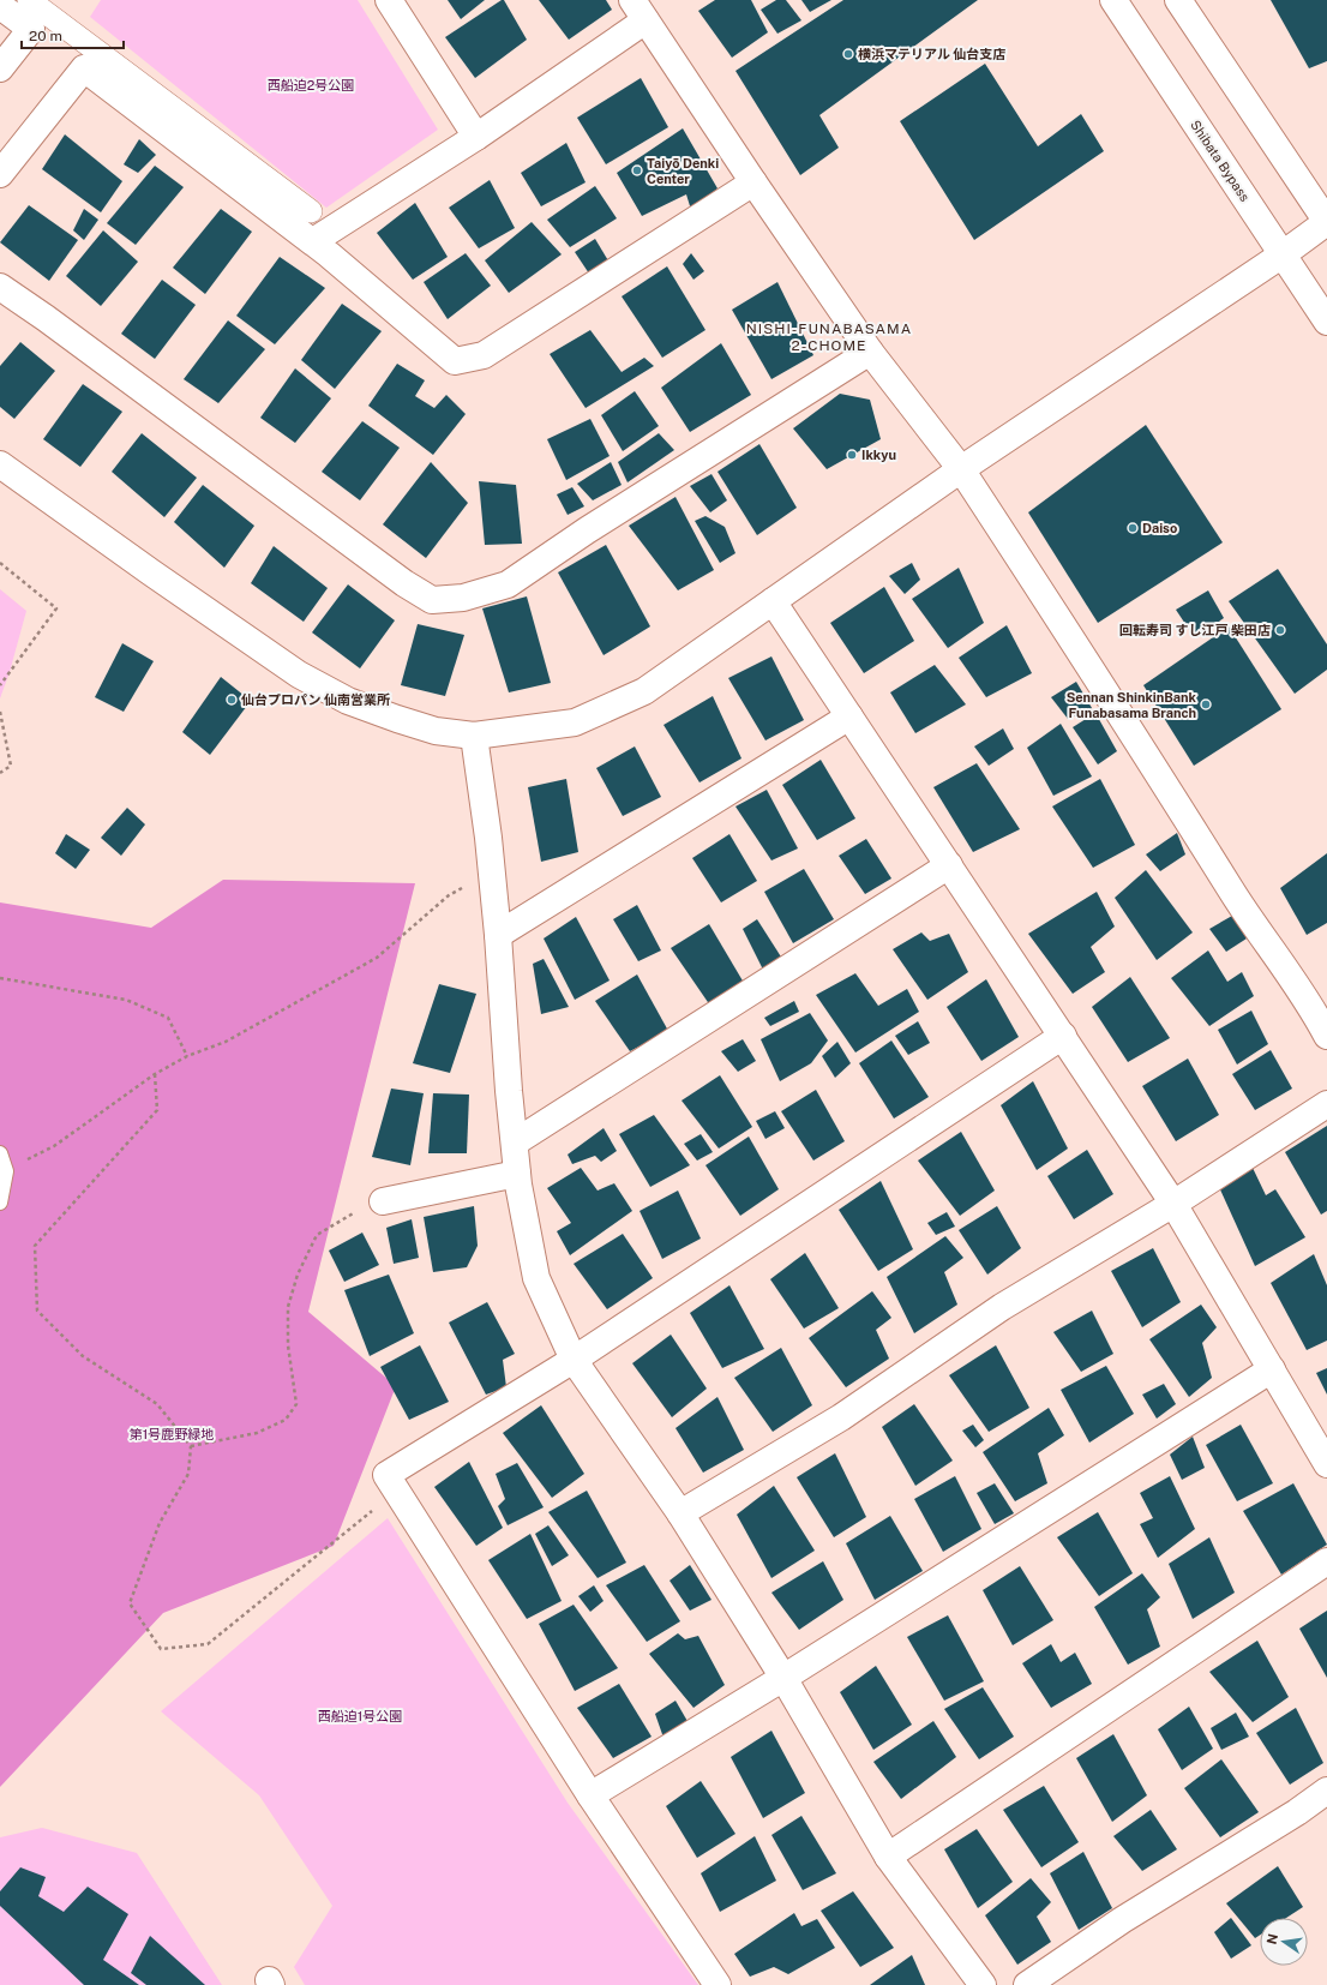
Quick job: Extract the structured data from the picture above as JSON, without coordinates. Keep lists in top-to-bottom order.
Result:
{
  "streets": {
    "main road": ["Shibata Bypass"]
  },
  "districts": ["NISHI-FUNABASAMA 2-CHOME"],
  "parks": ["西船迫2号公園", "第1号鹿野緑地", "西船迫1号公園"],
  "places": [
    "横浜マテリアル 仙台支店",
    "Taiyō Denki Center",
    "Ikkyu",
    "Daiso",
    "回転寿司 すし江戸 柴田店",
    "仙台プロパン 仙南営業所",
    "Sennan ShinkinBank Funabasama Branch"
  ],
  "scale_bar": "20 m",
  "north": "left"
}
